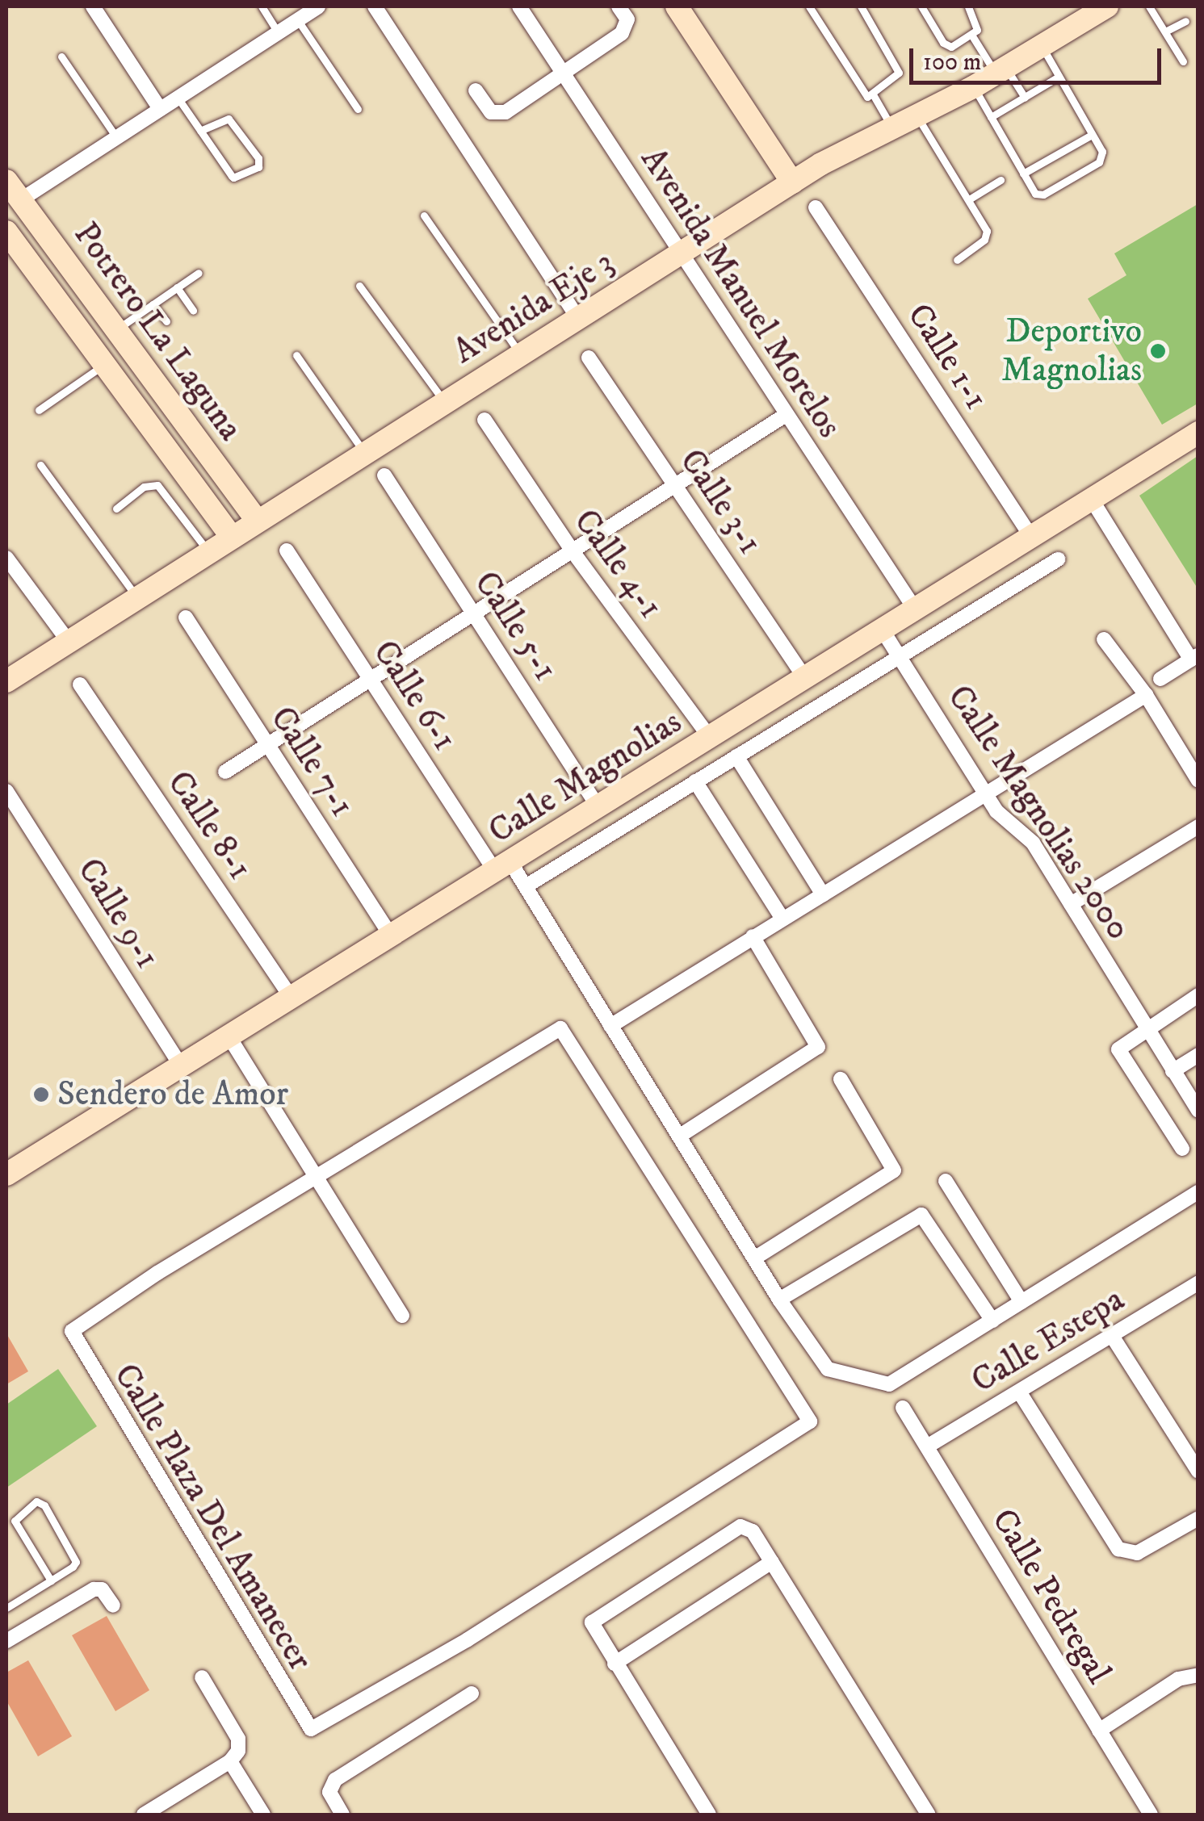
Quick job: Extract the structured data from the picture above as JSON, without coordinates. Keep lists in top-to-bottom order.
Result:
{
  "streets": {
    "street": [
      "Avenida Manuel Morelos",
      "Avenida Eje 3",
      "Potrero La Laguna",
      "Calle 1-1",
      "Calle 3-1",
      "Calle 4-1",
      "Calle 5-1",
      "Calle 6-1",
      "Calle 7-1",
      "Calle Magnolias",
      "Calle Magnolias 2000",
      "Calle 8-1",
      "Calle 9-1",
      "Calle Estepa",
      "Calle Plaza Del Amanecer",
      "Calle Pedregal"
    ]
  },
  "crossings": [
    ["Avenida Manuel Morelos", "Avenida Eje 3"],
    ["Avenida Manuel Morelos", "Calle Magnolias"],
    ["Avenida Eje 3", "Potrero La Laguna"],
    ["Calle 1-1", "Calle Magnolias"],
    ["Calle 3-1", "Calle Magnolias"],
    ["Calle 4-1", "Calle Magnolias"],
    ["Calle 5-1", "Calle Magnolias"],
    ["Calle 6-1", "Calle Magnolias"],
    ["Calle 7-1", "Calle Magnolias"],
    ["Calle Magnolias", "Calle Magnolias 2000"],
    ["Calle Magnolias", "Calle 8-1"],
    ["Calle Magnolias", "Calle 9-1"],
    ["Calle Estepa", "Calle Pedregal"]
  ],
  "places": ["Deportivo Magnolias", "Sendero de Amor"],
  "scale_bar": "100 m"
}
